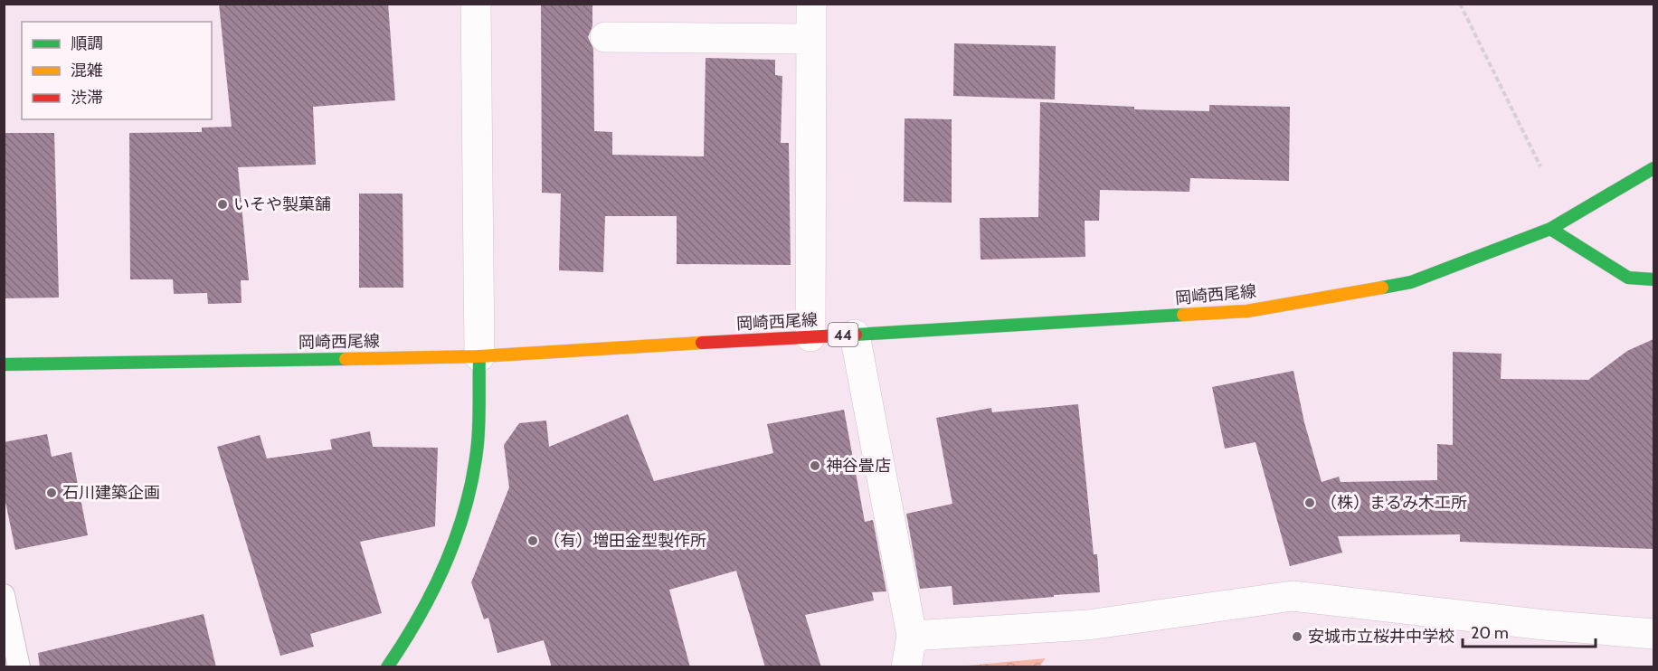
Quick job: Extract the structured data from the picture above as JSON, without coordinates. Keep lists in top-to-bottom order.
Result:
{
  "streets": {
    "main road": ["岡崎西尾線", "44"]
  },
  "places": [
    "いそや製菓舗",
    "神谷畳店",
    "石川建築企画",
    "（株）まるみ木工所",
    "（有）増田金型製作所",
    "安城市立桜井中学校"
  ],
  "legend": ["順調", "混雑", "渋滞"],
  "scale_bar": "20 m"
}
